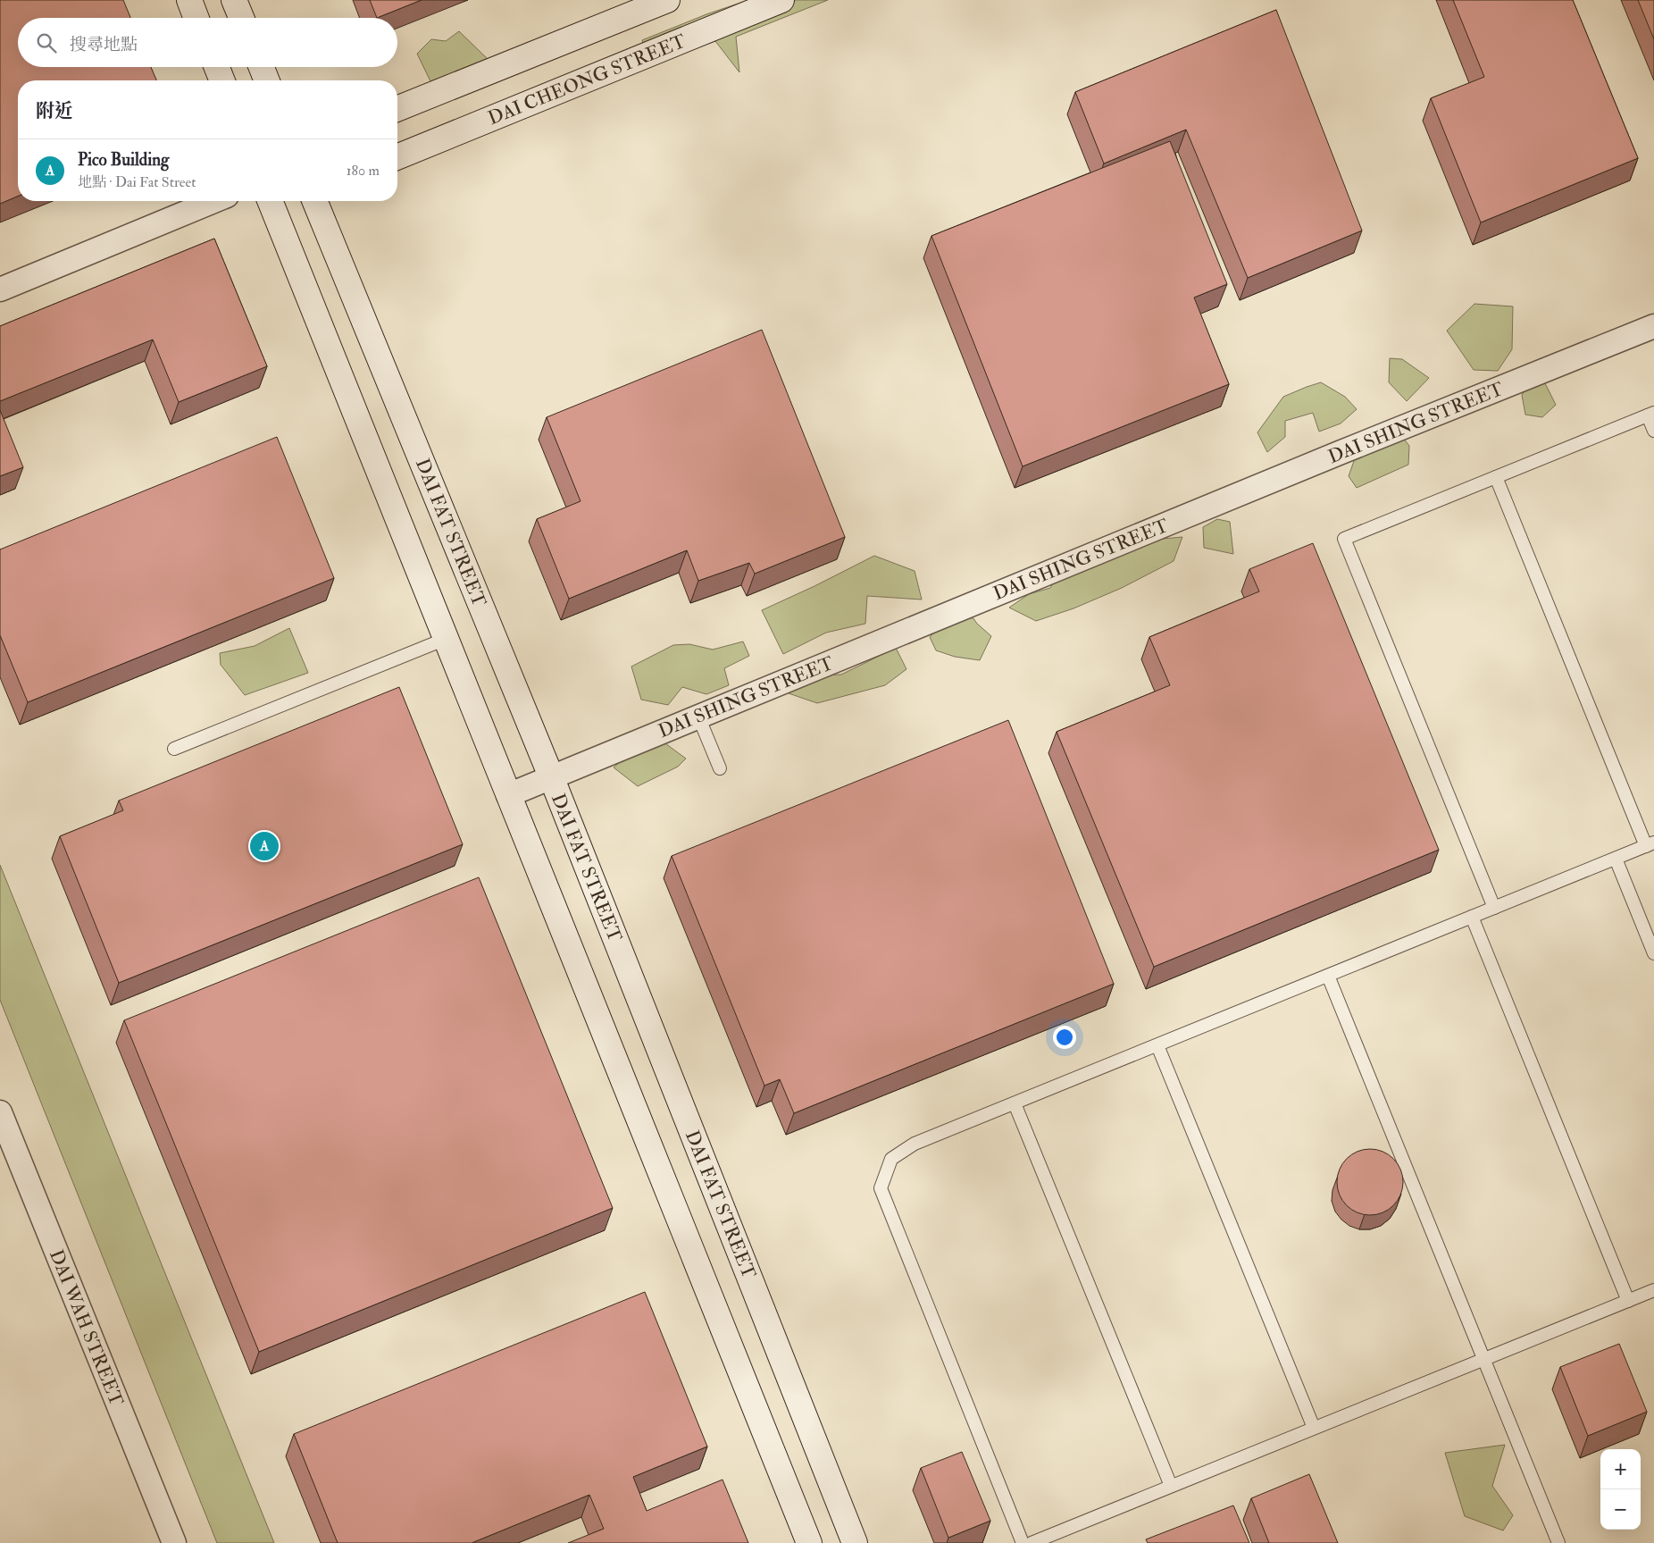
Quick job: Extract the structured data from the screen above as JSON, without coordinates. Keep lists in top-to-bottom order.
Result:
{
  "streets": {
    "street": [
      "DAI CHEONG STREET",
      "DAI SHING STREET",
      "DAI FAT STREET",
      "DAI WAH STREET"
    ]
  },
  "crossings": [
    ["DAI SHING STREET", "DAI FAT STREET"]
  ],
  "page": {
    "search": "搜尋地點",
    "heading": "附近",
    "list": [
      {
        "mark": "A",
        "name": "Pico Building",
        "note": "地點 · Dai Fat Street",
        "value": "180 m"
      }
    ],
    "pins": "A",
    "map_buttons": ["+", "−"]
  }
}
